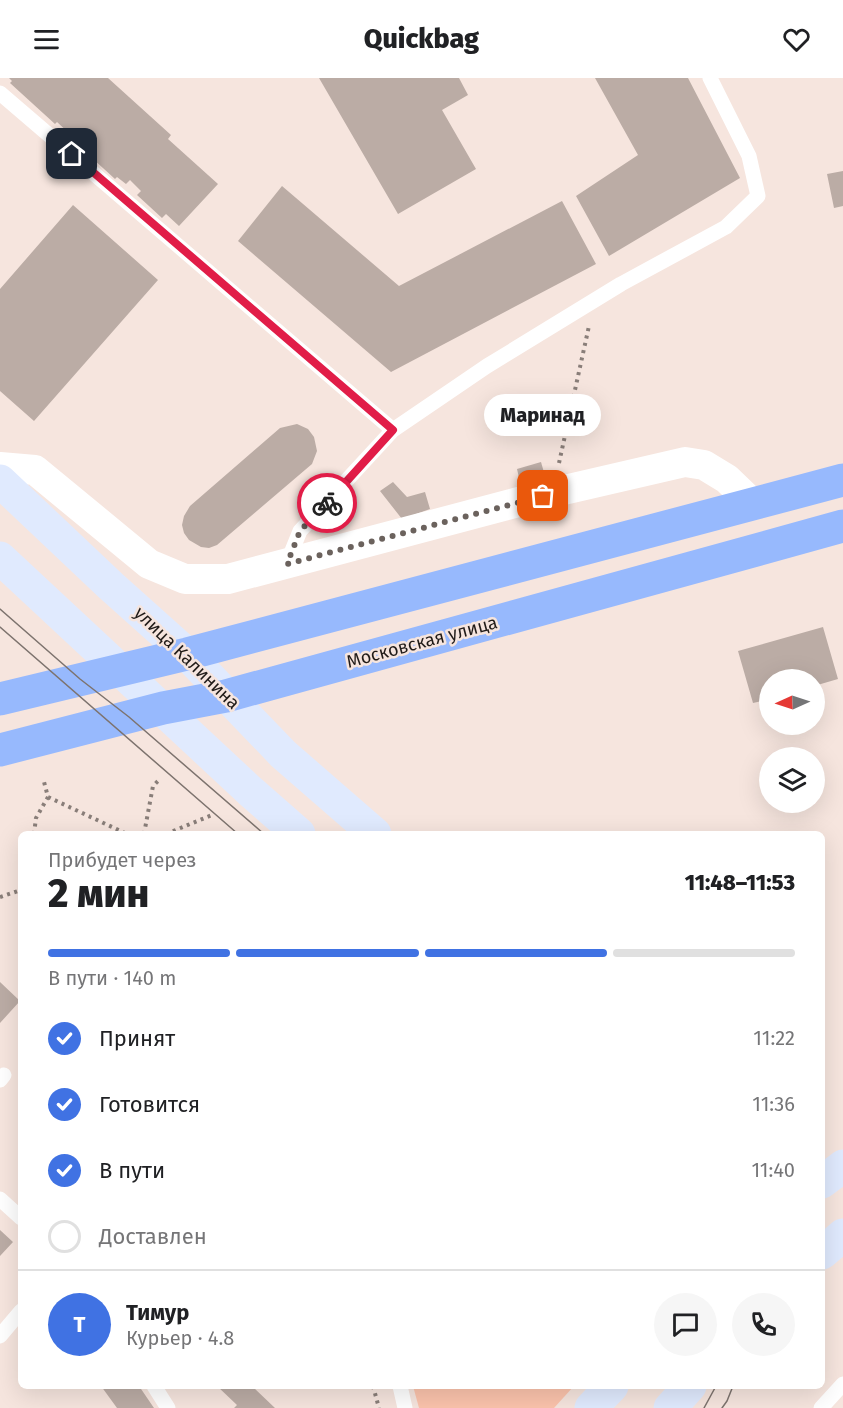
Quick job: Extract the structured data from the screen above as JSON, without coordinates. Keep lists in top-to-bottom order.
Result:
{
  "streets": {
    "highway": ["Московская улица"],
    "street": ["улица Калинина"]
  },
  "crossings": [
    ["Московская улица", "улица Калинина"]
  ],
  "places": ["Маринад"],
  "north": "left",
  "page": {
    "header": "Quickbag",
    "bubble": "Маринад",
    "heading": ["2 мин", "Прибудет через", "11:48–11:53"],
    "panel": ["Тимур", "Курьер · 4.8"],
    "bar": "В пути · 140 m",
    "list": [
      ["Принят", "11:22"],
      ["Готовится", "11:36"],
      ["В пути", "11:40"],
      "Доставлен"
    ],
    "round": "Т"
  }
}
